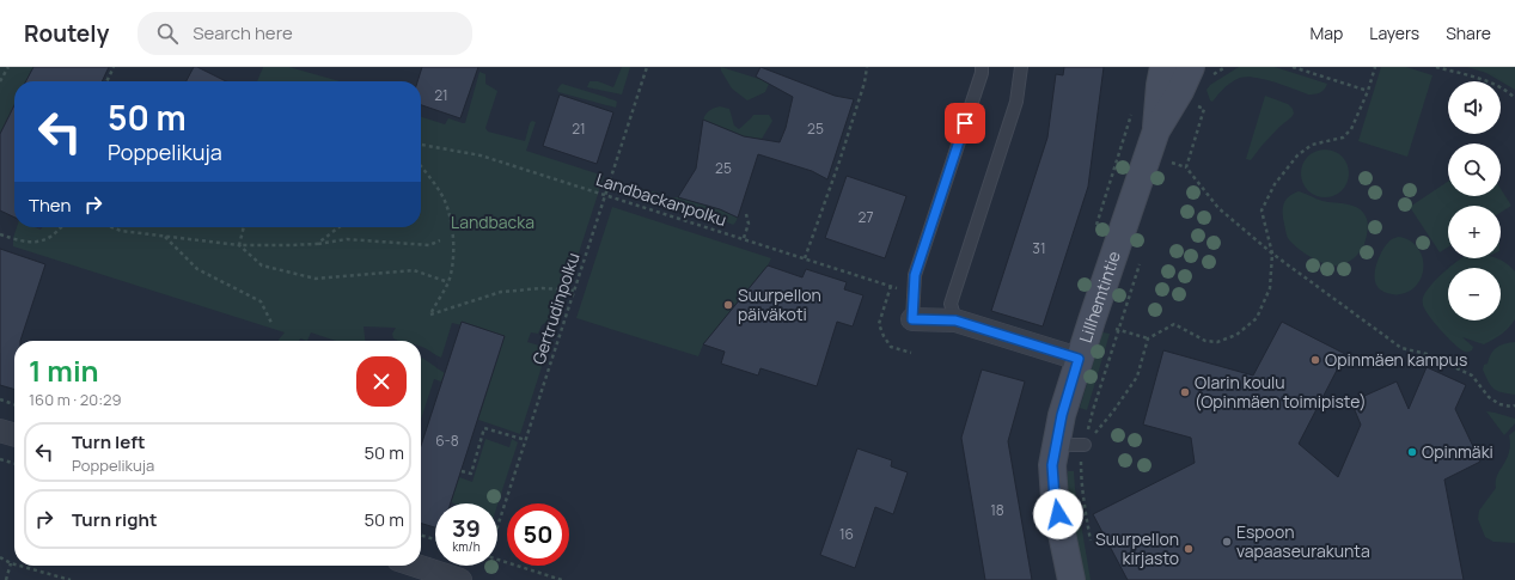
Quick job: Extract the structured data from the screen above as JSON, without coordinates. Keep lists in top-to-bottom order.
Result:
{
  "streets": {
    "main road": ["Lillhemtintie"],
    "path": ["Landbackanpolku", "Gertrudinpolku"]
  },
  "crossings": [
    ["Landbackanpolku", "Gertrudinpolku"]
  ],
  "parks": ["Landbacka"],
  "places": [
    "Suurpellon päiväkoti",
    "Opinmäen kampus",
    "Olarin koulu (Opinmäen toimipiste)",
    "Opinmäki",
    "Espoon vapaaseurakunta",
    "Suurpellon kirjasto"
  ],
  "house_numbers": [
    "21",
    "21",
    "25",
    "25",
    "27",
    "31",
    "6-8",
    "18",
    "16"
  ],
  "page": {
    "header": "Routely",
    "search": "Search here",
    "nav": ["Map", "Layers", "Share"],
    "map_buttons": ["+", "−"],
    "turn": ["50 m", "Poppelikuja"],
    "then": "Then",
    "heading": ["1 min", "160 m · 20:29"],
    "list": [
      {
        "name": "Turn left",
        "note": "Poppelikuja",
        "value": "50 m"
      },
      {
        "name": "Turn right",
        "value": "50 m"
      }
    ],
    "speed": "39 km/h",
    "limit": "50"
  }
}
